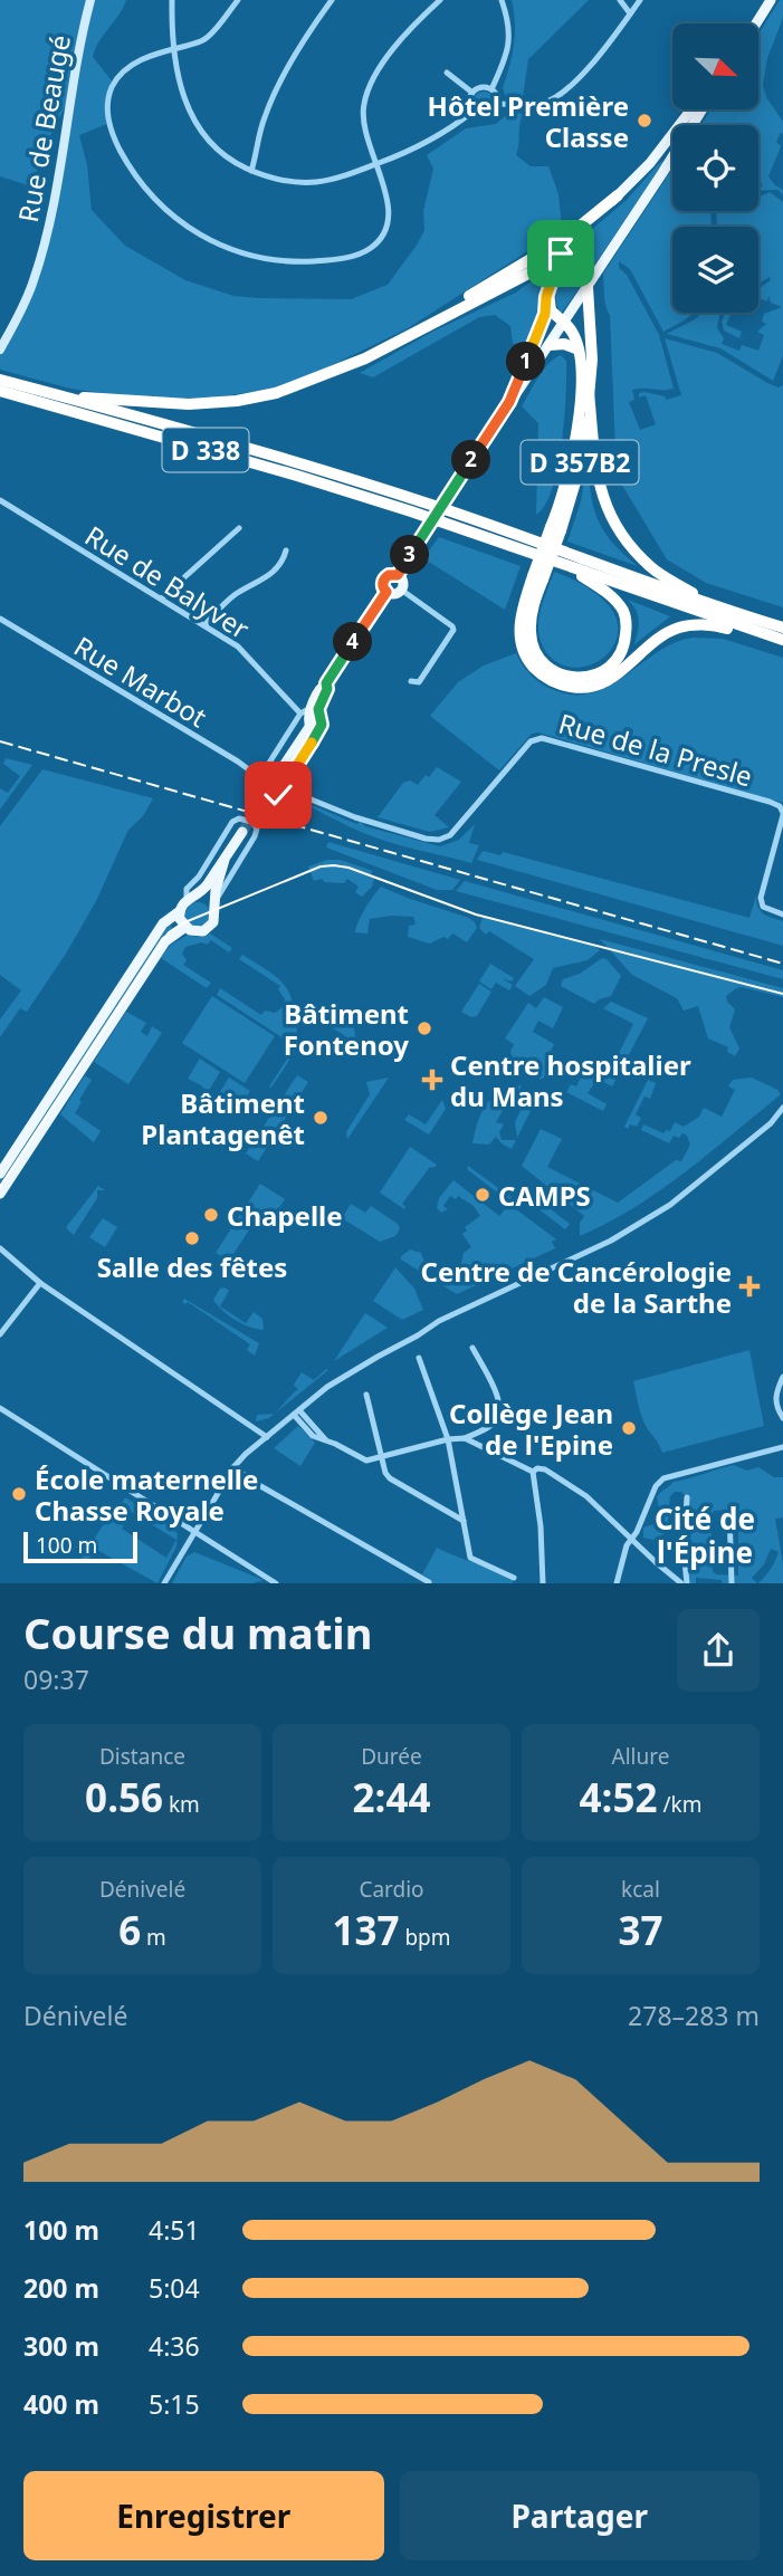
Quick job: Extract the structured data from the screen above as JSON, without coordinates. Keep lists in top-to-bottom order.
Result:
{
  "streets": {
    "highway": ["D 338", "D 357B2"],
    "street": [
      "Rue de Beaugé",
      "Rue de Balyver",
      "Rue Marbot",
      "Rue de la Presle"
    ]
  },
  "districts": ["Cité de l'Épine"],
  "places": {
    "other": [
      "Hôtel Première Classe",
      "Bâtiment Fontenoy",
      "Bâtiment Plantagenêt",
      "CAMPS",
      "Chapelle",
      "Salle des fêtes",
      "Collège Jean de l'Epine",
      "École maternelle Chasse Royale"
    ],
    "health": ["Centre hospitalier du Mans", "Centre de Cancérologie de la Sarthe"]
  },
  "scale_bar": "100 m",
  "north": "bottom right",
  "page": {
    "pins": [
      "1",
      "2",
      "3",
      "4"
    ],
    "scale": "100 m",
    "heading": ["Course du matin", "09:37"],
    "stats": [
      ["Distance", "0.56 km"],
      ["Durée", "2:44"],
      ["Allure", "4:52 /km"],
      ["Dénivelé", "6 m"],
      ["Cardio", "137 bpm"],
      ["kcal", "37"]
    ],
    "chart": ["Dénivelé", "278–283 m"],
    "list": [
      {
        "name": "100 m",
        "note": "4:51"
      },
      {
        "name": "200 m",
        "note": "5:04"
      },
      {
        "name": "300 m",
        "note": "4:36"
      },
      {
        "name": "400 m",
        "note": "5:15"
      }
    ],
    "buttons": ["Enregistrer", "Partager"]
  }
}
